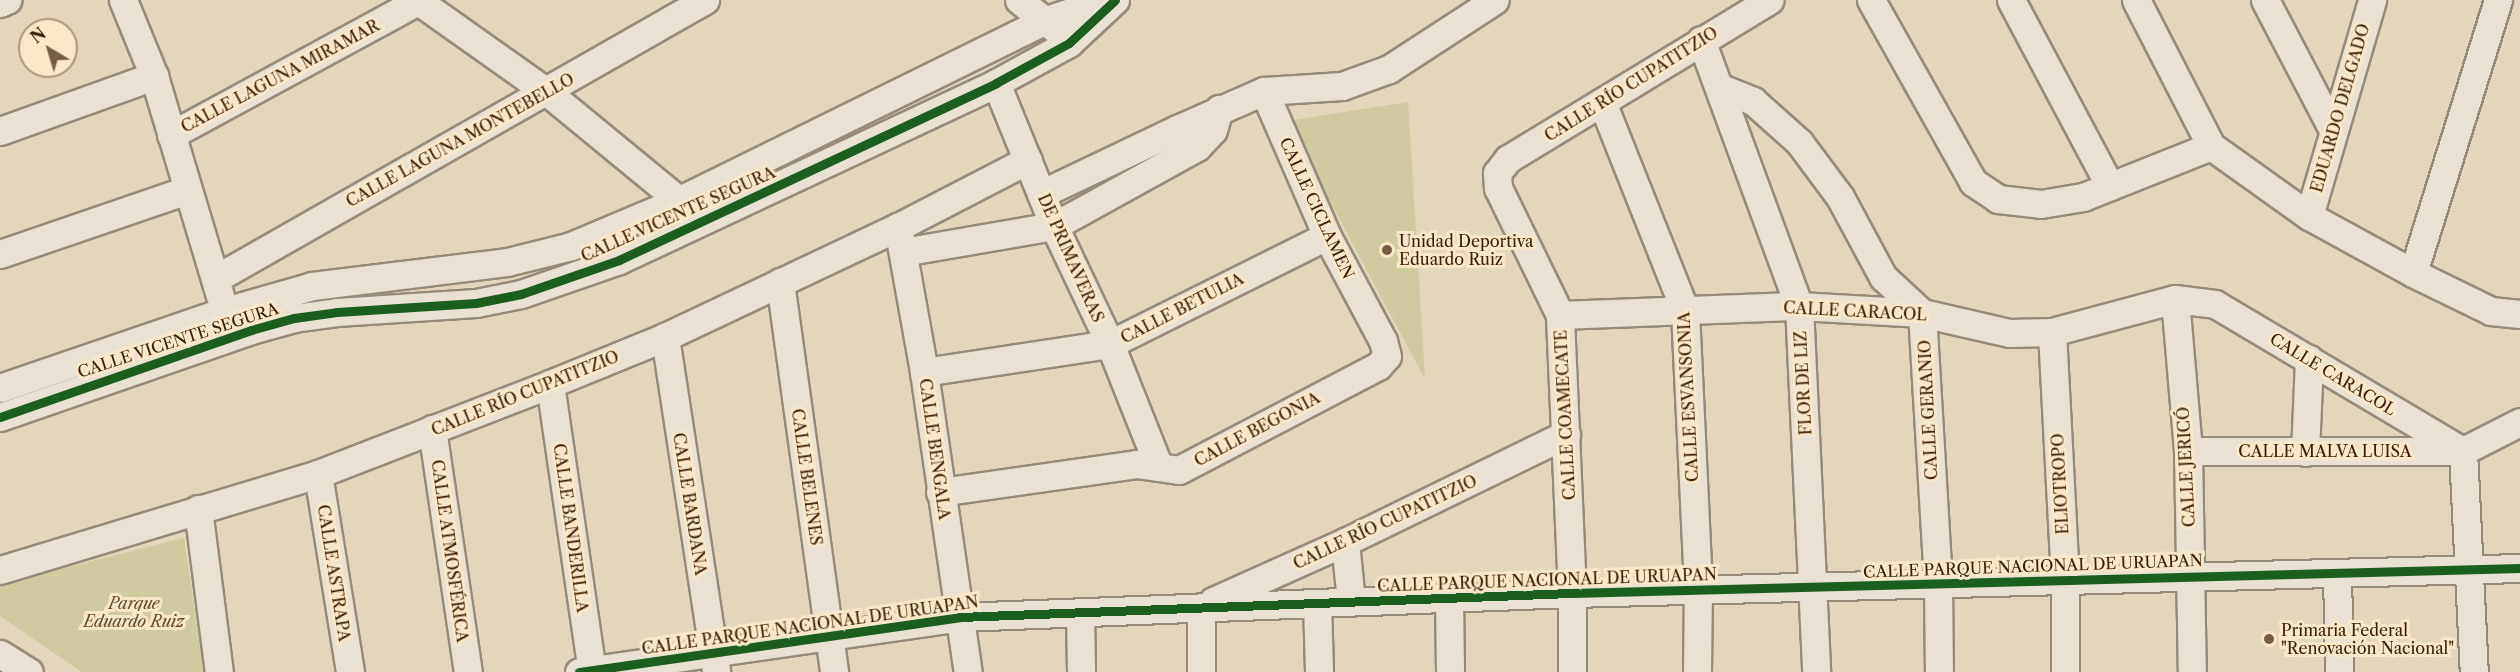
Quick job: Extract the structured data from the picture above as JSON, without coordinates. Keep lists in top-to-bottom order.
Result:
{
  "streets": {
    "street": [
      "CALLE LAGUNA MIRAMAR",
      "CALLE RÍO CUPATITZIO",
      "EDUARDO DELGADO",
      "CALLE LAGUNA MONTEBELLO",
      "CALLE CICLAMEN",
      "CALLE VICENTE SEGURA",
      "DE PRIMAVERAS",
      "CALLE BETULIA",
      "CALLE CARACOL",
      "FLOR DE LIZ",
      "CALLE ESVANSONIA",
      "CALLE GERANIO",
      "CALLE COAMECATE",
      "CALLE BEGONIA",
      "CALLE BENGALA",
      "CALLE MALVA LUISA",
      "CALLE JERICÓ",
      "CALLE BELENES",
      "ELIOTROPO",
      "CALLE BARDANA",
      "CALLE BANDERILLA",
      "CALLE ATMOSFÉRICA",
      "CALLE PARQUE NACIONAL DE URUAPAN",
      "CALLE ASTRAPA"
    ]
  },
  "crossings": [
    ["CALLE RÍO CUPATITZIO", "DE PRIMAVERAS"],
    ["CALLE RÍO CUPATITZIO", "FLOR DE LIZ"],
    ["CALLE RÍO CUPATITZIO", "CALLE ESVANSONIA"],
    ["CALLE RÍO CUPATITZIO", "CALLE COAMECATE"],
    ["CALLE RÍO CUPATITZIO", "CALLE BENGALA"],
    ["CALLE RÍO CUPATITZIO", "CALLE BELENES"],
    ["CALLE RÍO CUPATITZIO", "CALLE BARDANA"],
    ["CALLE RÍO CUPATITZIO", "CALLE BANDERILLA"],
    ["CALLE RÍO CUPATITZIO", "CALLE ATMOSFÉRICA"],
    ["CALLE RÍO CUPATITZIO", "CALLE PARQUE NACIONAL DE URUAPAN"],
    ["CALLE RÍO CUPATITZIO", "CALLE ASTRAPA"],
    ["CALLE CICLAMEN", "CALLE BETULIA"],
    ["CALLE CICLAMEN", "CALLE BEGONIA"],
    ["CALLE VICENTE SEGURA", "DE PRIMAVERAS"],
    ["DE PRIMAVERAS", "CALLE BETULIA"],
    ["DE PRIMAVERAS", "CALLE BEGONIA"],
    ["CALLE BETULIA", "CALLE BENGALA"],
    ["CALLE CARACOL", "FLOR DE LIZ"],
    ["CALLE CARACOL", "CALLE ESVANSONIA"],
    ["CALLE CARACOL", "CALLE GERANIO"],
    ["CALLE CARACOL", "CALLE COAMECATE"],
    ["CALLE CARACOL", "CALLE MALVA LUISA"],
    ["CALLE CARACOL", "CALLE JERICÓ"],
    ["CALLE CARACOL", "ELIOTROPO"],
    ["FLOR DE LIZ", "CALLE PARQUE NACIONAL DE URUAPAN"],
    ["CALLE ESVANSONIA", "CALLE PARQUE NACIONAL DE URUAPAN"],
    ["CALLE GERANIO", "CALLE PARQUE NACIONAL DE URUAPAN"],
    ["CALLE COAMECATE", "CALLE PARQUE NACIONAL DE URUAPAN"],
    ["CALLE BEGONIA", "CALLE BENGALA"],
    ["CALLE BENGALA", "CALLE PARQUE NACIONAL DE URUAPAN"],
    ["CALLE MALVA LUISA", "CALLE JERICÓ"],
    ["CALLE JERICÓ", "CALLE PARQUE NACIONAL DE URUAPAN"],
    ["CALLE BELENES", "CALLE PARQUE NACIONAL DE URUAPAN"],
    ["ELIOTROPO", "CALLE PARQUE NACIONAL DE URUAPAN"],
    ["CALLE BARDANA", "CALLE PARQUE NACIONAL DE URUAPAN"],
    ["CALLE BANDERILLA", "CALLE PARQUE NACIONAL DE URUAPAN"]
  ],
  "parks": ["Parque Eduardo Ruiz"],
  "places": ["Unidad Deportiva Eduardo Ruiz", "Primaria Federal \"Renovación Nacional\""],
  "north": "top left"
}
